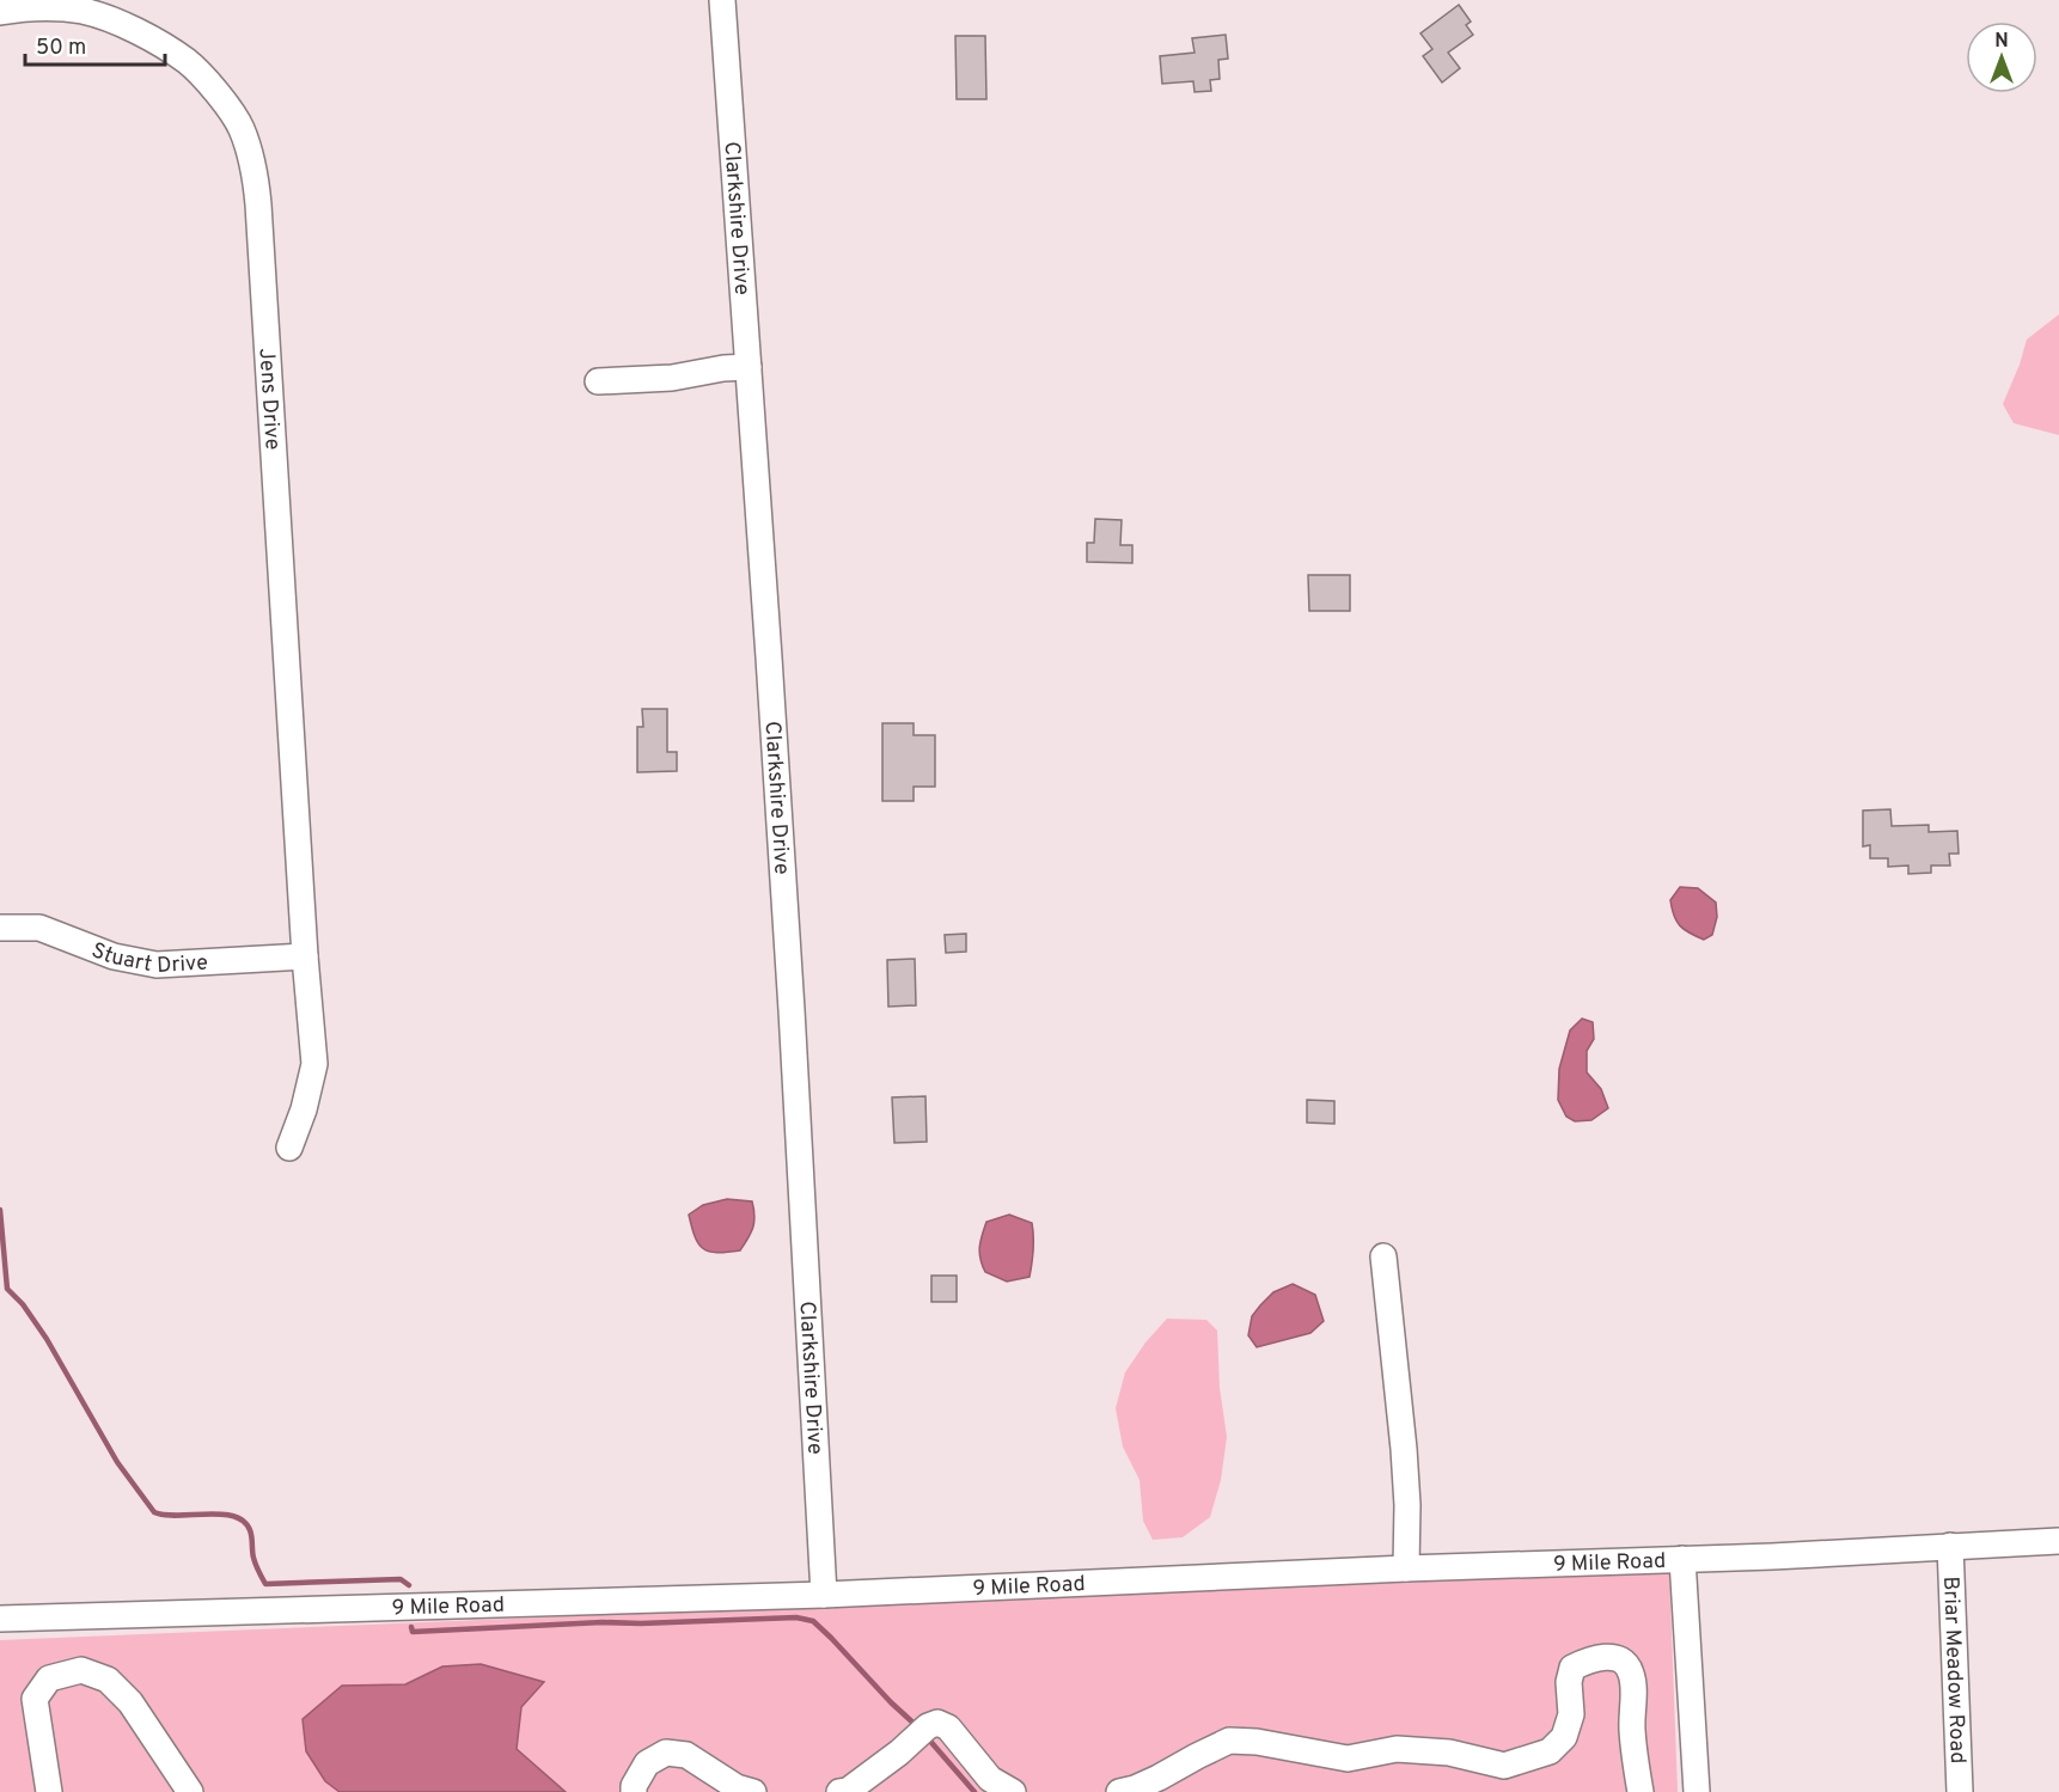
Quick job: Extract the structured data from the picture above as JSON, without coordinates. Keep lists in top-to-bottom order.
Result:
{
  "streets": {
    "street": [
      "Clarkshire Drive",
      "Jens Drive",
      "Stuart Drive",
      "9 Mile Road",
      "Briar Meadow Road"
    ]
  },
  "crossings": [
    ["Clarkshire Drive", "9 Mile Road"],
    ["Jens Drive", "Stuart Drive"],
    ["9 Mile Road", "Briar Meadow Road"]
  ],
  "scale_bar": "50 m",
  "north": "top"
}
